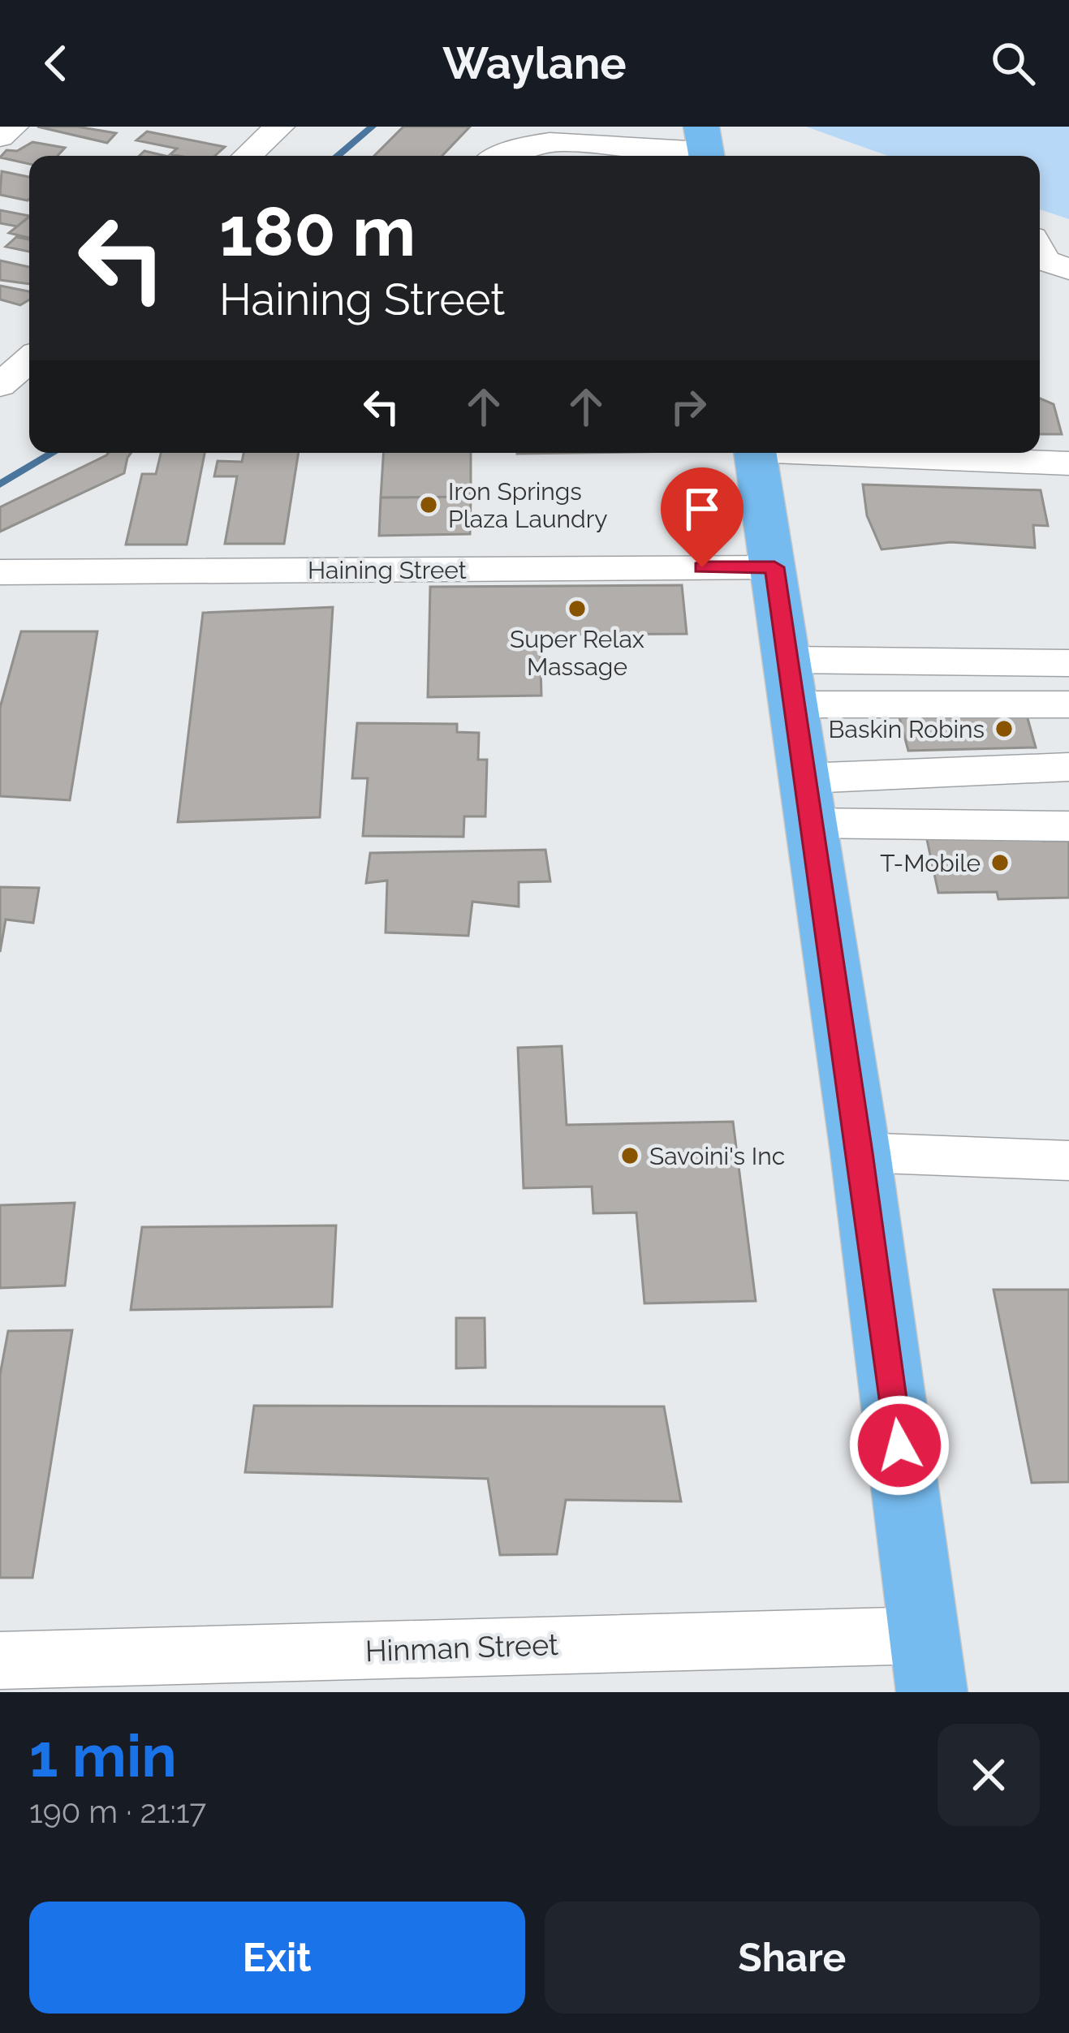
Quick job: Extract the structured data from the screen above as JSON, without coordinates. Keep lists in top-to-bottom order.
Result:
{
  "streets": {
    "street": ["Haining Street", "Hinman Street"]
  },
  "places": [
    "Iron Springs Plaza Laundry",
    "Super Relax Massage",
    "Baskin Robins",
    "T-Mobile",
    "Savoini's Inc"
  ],
  "page": {
    "header": "Waylane",
    "turn": ["180 m", "Haining Street"],
    "heading": ["1 min", "190 m · 21:17"],
    "buttons": ["Exit", "Share"]
  }
}
